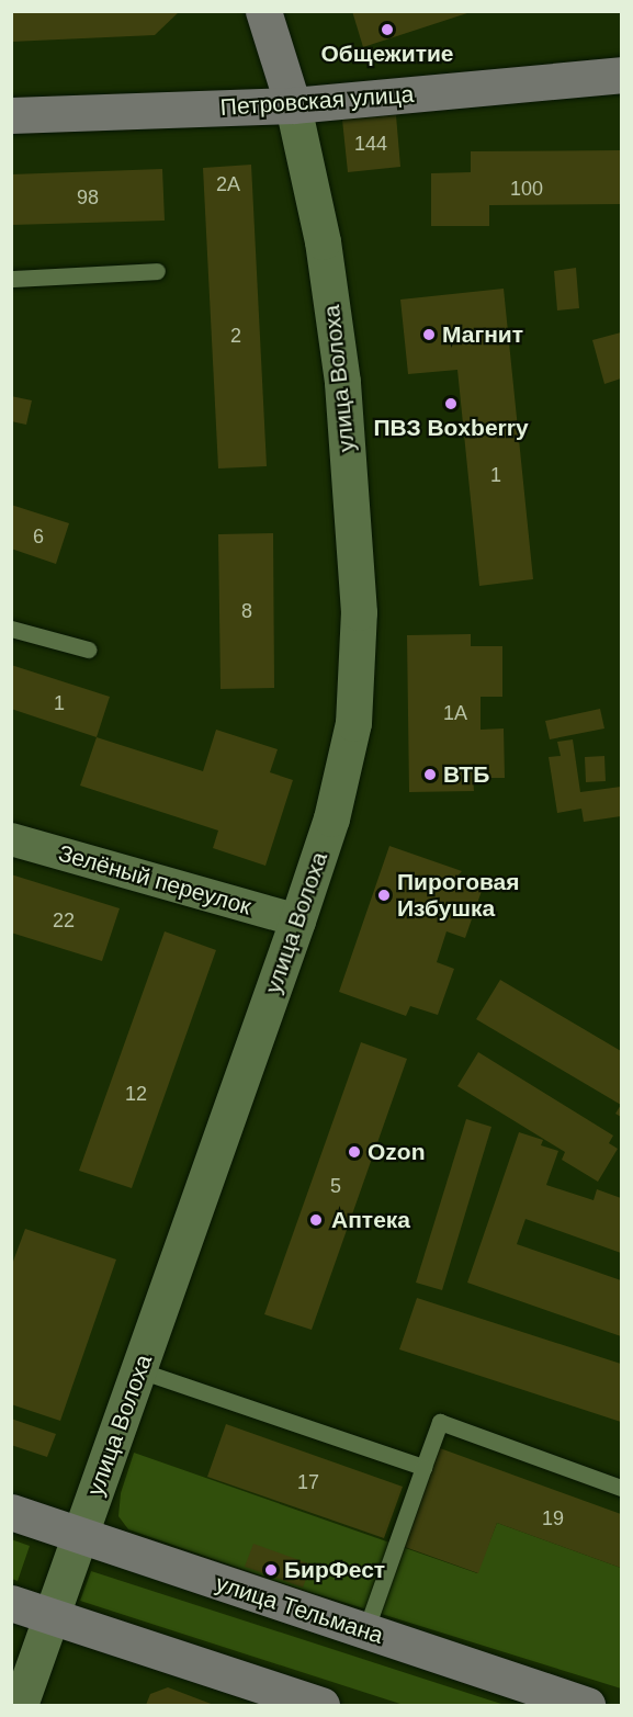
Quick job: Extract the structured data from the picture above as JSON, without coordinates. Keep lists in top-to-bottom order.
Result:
{
  "streets": {
    "main road": ["Петровская улица", "улица Тельмана"],
    "street": ["улица Волоха", "Зелёный переулок"]
  },
  "crossings": [
    ["Петровская улица", "улица Волоха"],
    ["улица Волоха", "Зелёный переулок"],
    ["улица Волоха", "улица Тельмана"]
  ],
  "places": [
    "Общежитие",
    "Магнит",
    "ПВЗ Boxberry",
    "ВТБ",
    "Пироговая Избушка",
    "Ozon",
    "Аптека",
    "БирФест"
  ],
  "house_numbers": [
    "144",
    "2А",
    "100",
    "98",
    "2",
    "1",
    "6",
    "8",
    "1",
    "1А",
    "22",
    "12",
    "5",
    "17",
    "19"
  ]
}
